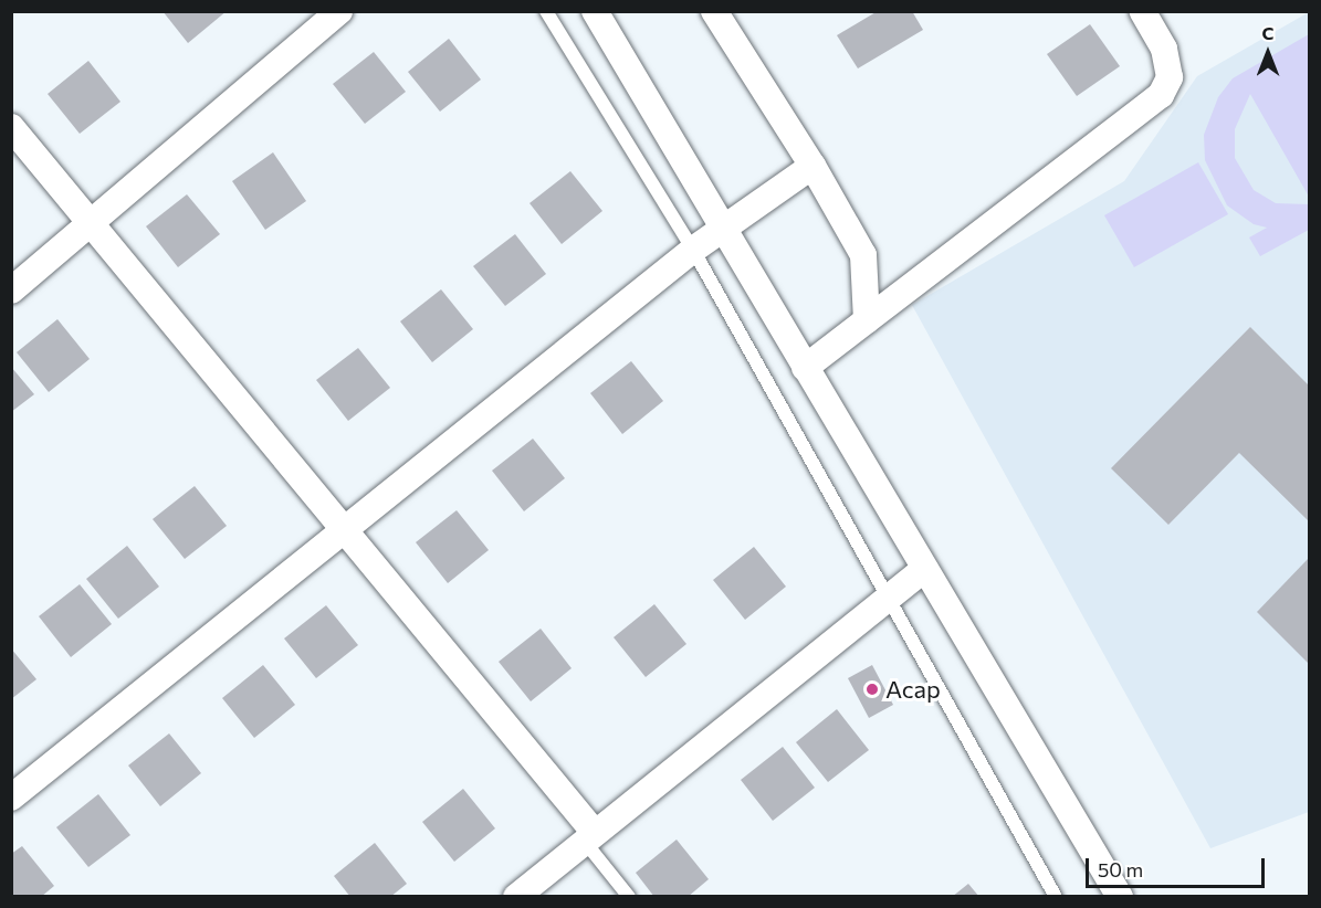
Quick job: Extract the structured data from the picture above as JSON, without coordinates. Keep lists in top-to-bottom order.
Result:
{
  "places": ["Асар"],
  "scale_bar": "50 m",
  "north": "top"
}
